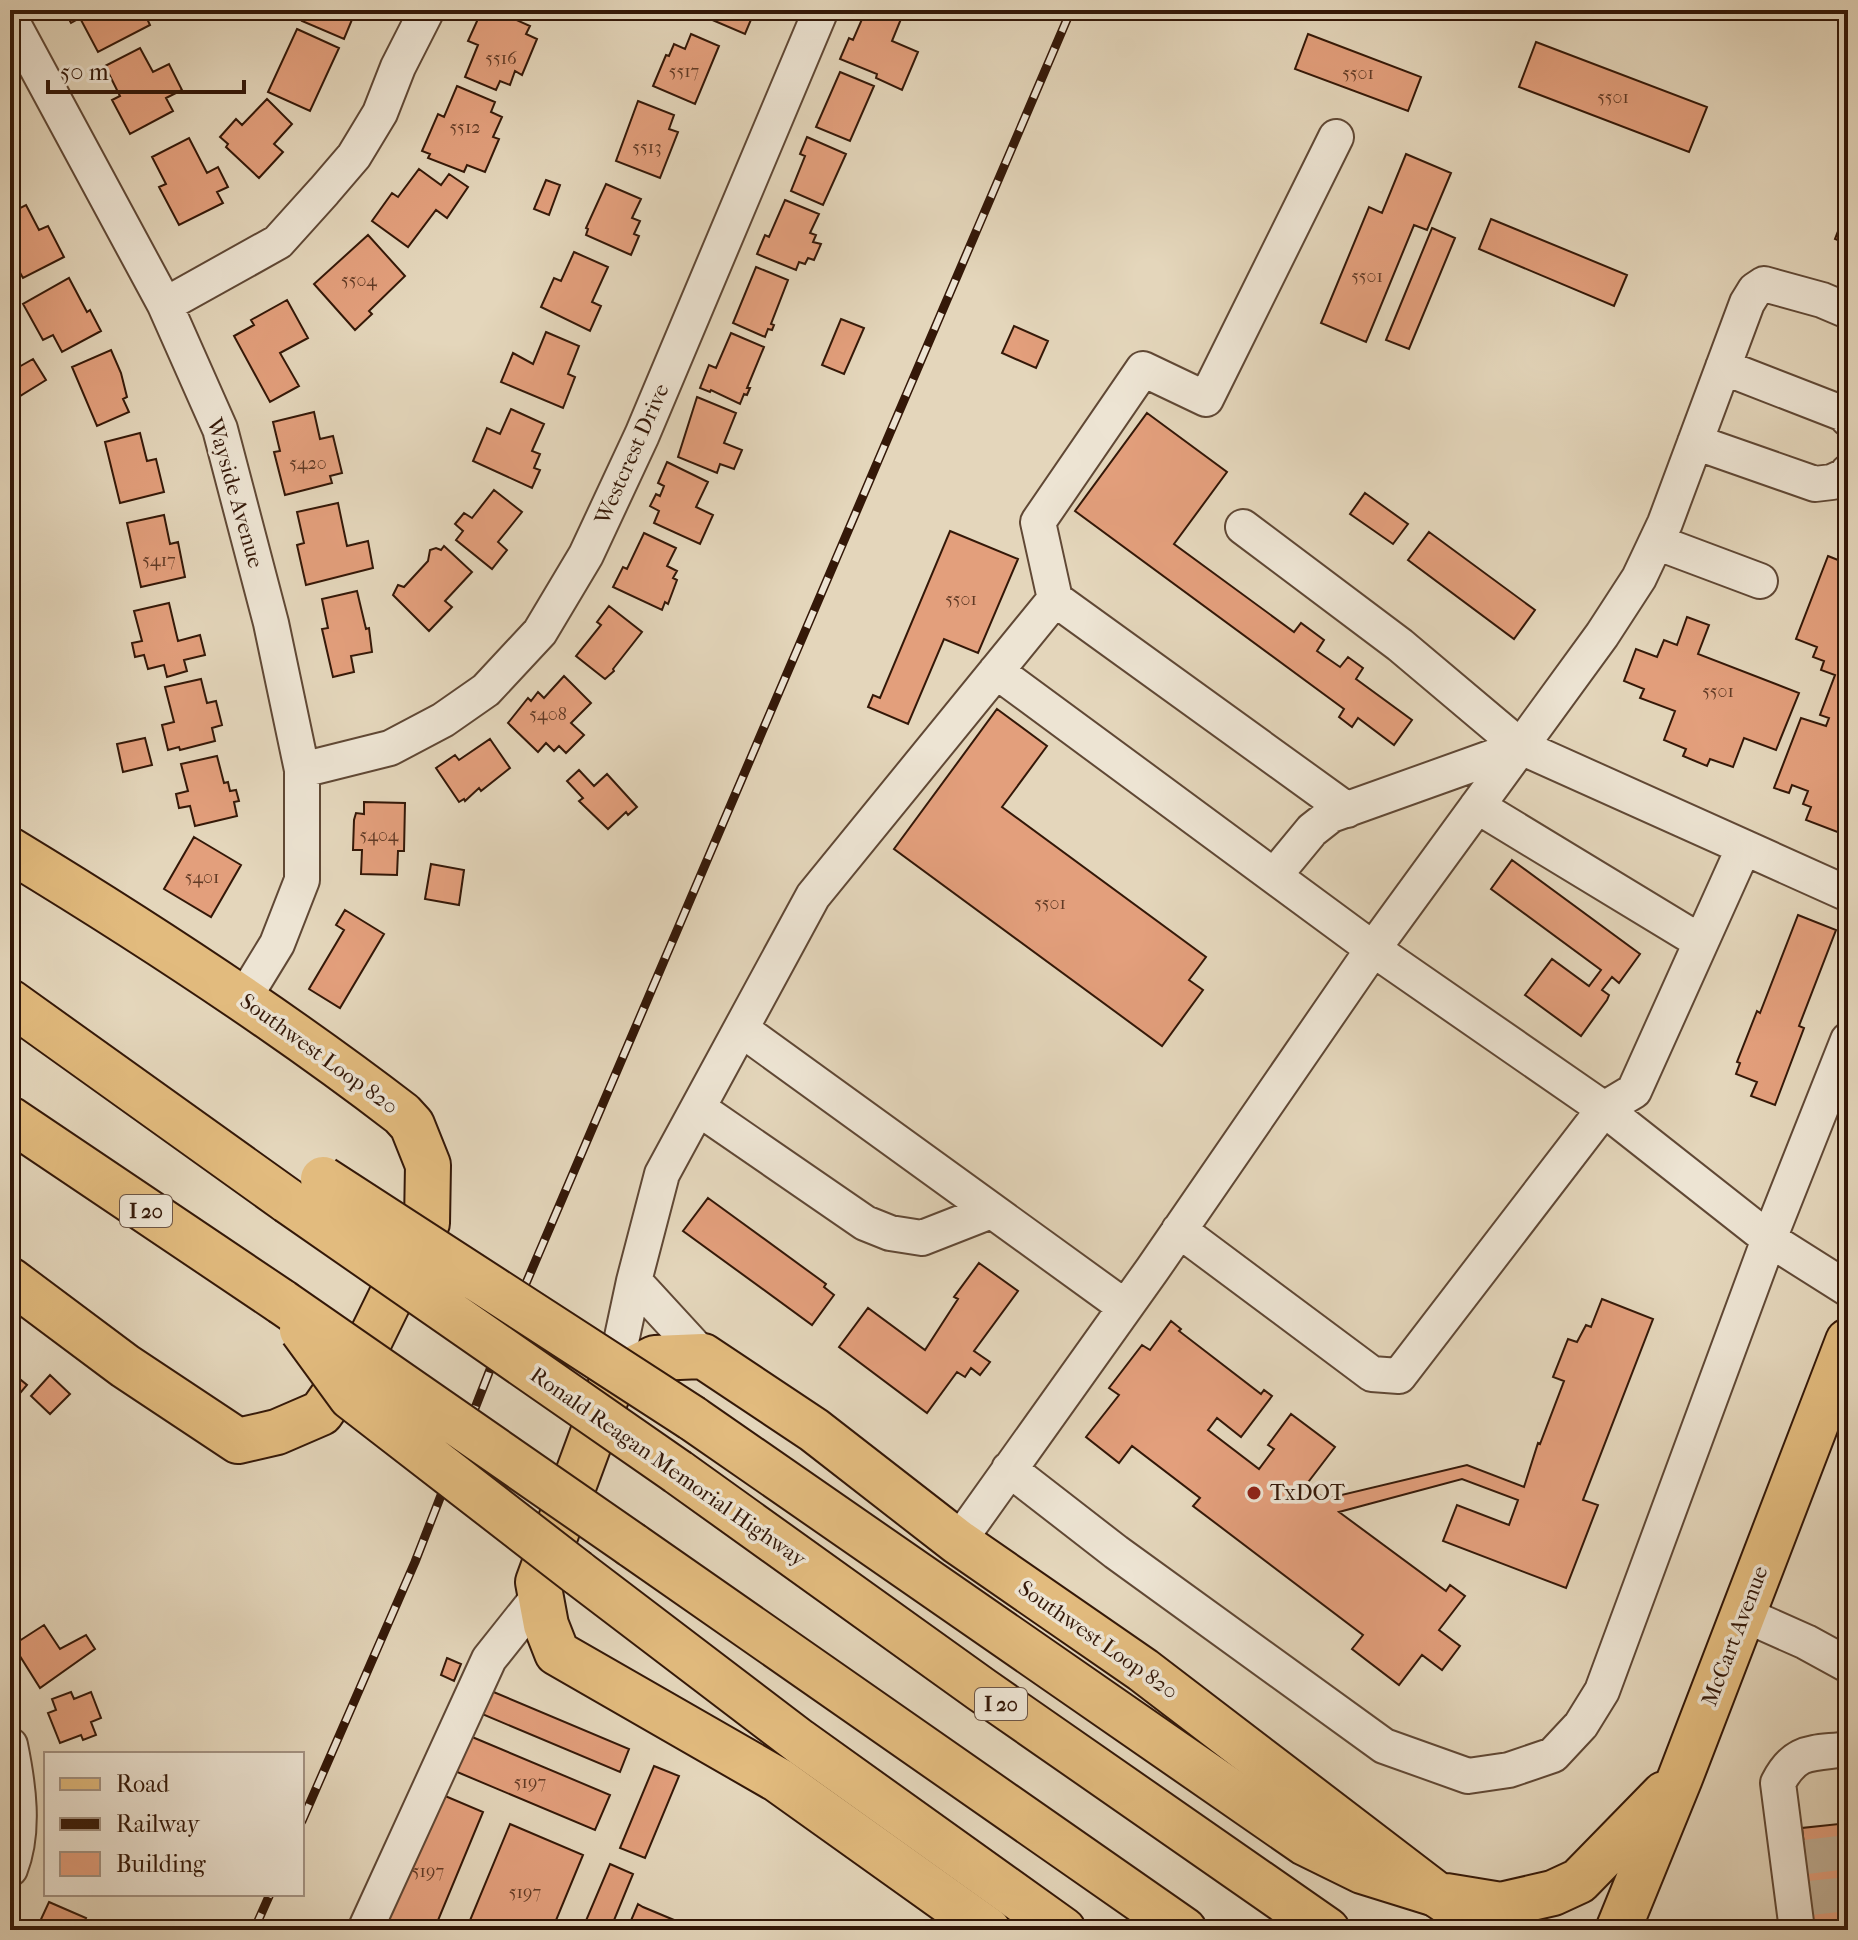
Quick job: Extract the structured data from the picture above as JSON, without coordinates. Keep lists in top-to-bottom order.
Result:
{
  "streets": {
    "main road": [
      "Southwest Loop 820",
      "I 20",
      "Ronald Reagan Memorial Highway",
      "McCart Avenue"
    ],
    "street": ["Westcrest Drive", "Wayside Avenue"]
  },
  "crossings": [
    ["Westcrest Drive", "Wayside Avenue"],
    ["Wayside Avenue", "Southwest Loop 820"]
  ],
  "places": ["TxDOT"],
  "house_numbers": [
    "5516",
    "5517",
    "5501",
    "5501",
    "5512",
    "5513",
    "5501",
    "5504",
    "5420",
    "5417",
    "5501",
    "5501",
    "5408",
    "5404",
    "5401",
    "5501",
    "5197",
    "5197",
    "5197"
  ],
  "legend": ["Road", "Railway", "Building"],
  "scale_bar": "50 m"
}
